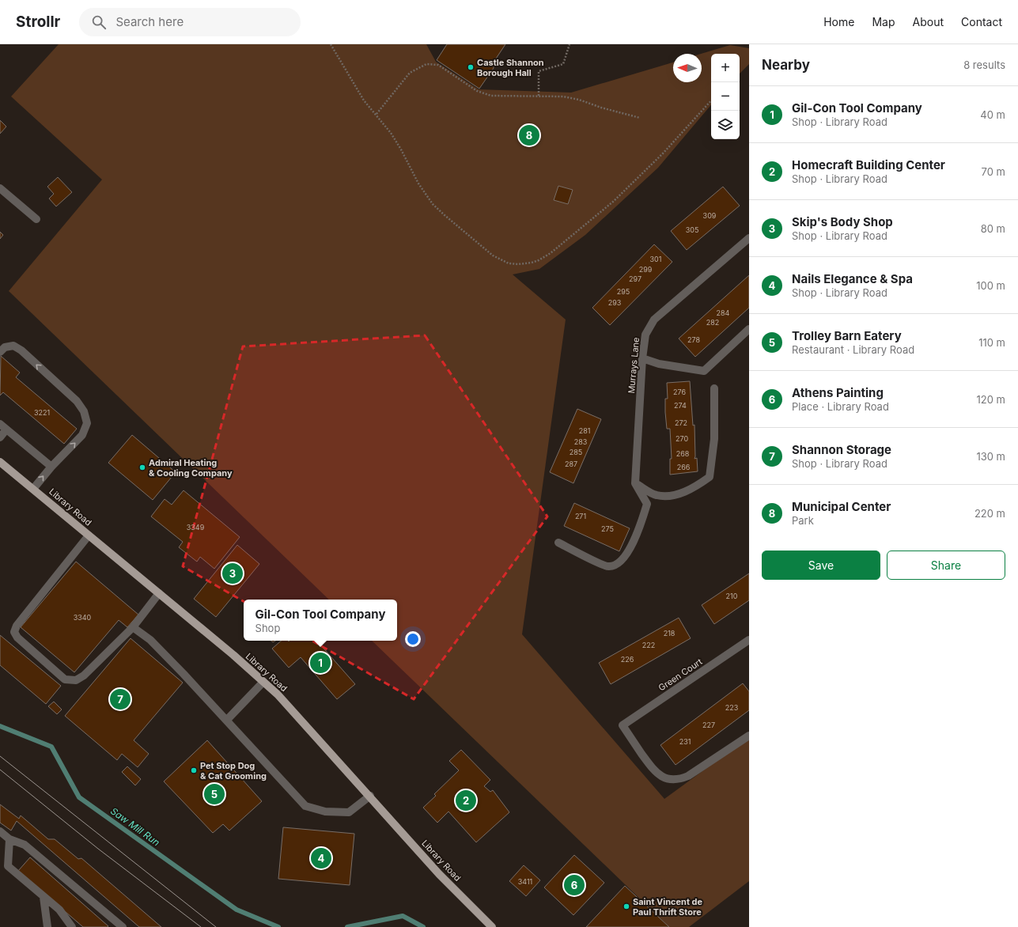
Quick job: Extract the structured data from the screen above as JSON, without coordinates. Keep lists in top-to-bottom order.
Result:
{
  "streets": {
    "main road": ["Library Road"],
    "street": ["Murrays Lane", "Green Court"]
  },
  "water": ["Saw Mill Run"],
  "places": [
    "Castle Shannon Borough Hall",
    "Admiral Heating & Cooling Company",
    "Pet Stop Dog & Cat Grooming",
    "Saint Vincent de Paul Thrift Store"
  ],
  "house_numbers": [
    "309",
    "305",
    "301",
    "299",
    "297",
    "295",
    "293",
    "284",
    "282",
    "278",
    "276",
    "274",
    "3221",
    "272",
    "281",
    "270",
    "283",
    "285",
    "268",
    "287",
    "266",
    "271",
    "3349",
    "275",
    "210",
    "3340",
    "218",
    "222",
    "226",
    "223",
    "227",
    "231",
    "3411"
  ],
  "north": "left",
  "page": {
    "header": "Strollr",
    "search": "Search here",
    "nav": [
      "Home",
      "Map",
      "About",
      "Contact"
    ],
    "heading": ["Nearby", "8 results"],
    "map_buttons": ["+", "−"],
    "list": [
      {
        "mark": "1",
        "name": "Gil-Con Tool Company",
        "note": "Shop · Library Road",
        "value": "40 m"
      },
      {
        "mark": "2",
        "name": "Homecraft Building Center",
        "note": "Shop · Library Road",
        "value": "70 m"
      },
      {
        "mark": "3",
        "name": "Skip's Body Shop",
        "note": "Shop · Library Road",
        "value": "80 m"
      },
      {
        "mark": "4",
        "name": "Nails Elegance & Spa",
        "note": "Shop · Library Road",
        "value": "100 m"
      },
      {
        "mark": "5",
        "name": "Trolley Barn Eatery",
        "note": "Restaurant · Library Road",
        "value": "110 m"
      },
      {
        "mark": "6",
        "name": "Athens Painting",
        "note": "Place · Library Road",
        "value": "120 m"
      },
      {
        "mark": "7",
        "name": "Shannon Storage",
        "note": "Shop · Library Road",
        "value": "130 m"
      },
      {
        "mark": "8",
        "name": "Municipal Center",
        "note": "Park",
        "value": "220 m"
      }
    ],
    "pins": [
      "8",
      "3",
      "1",
      "7",
      "5",
      "2",
      "4",
      "6"
    ],
    "buttons": ["Save", "Share"],
    "popup": ["Gil-Con Tool Company", "Shop"]
  }
}
